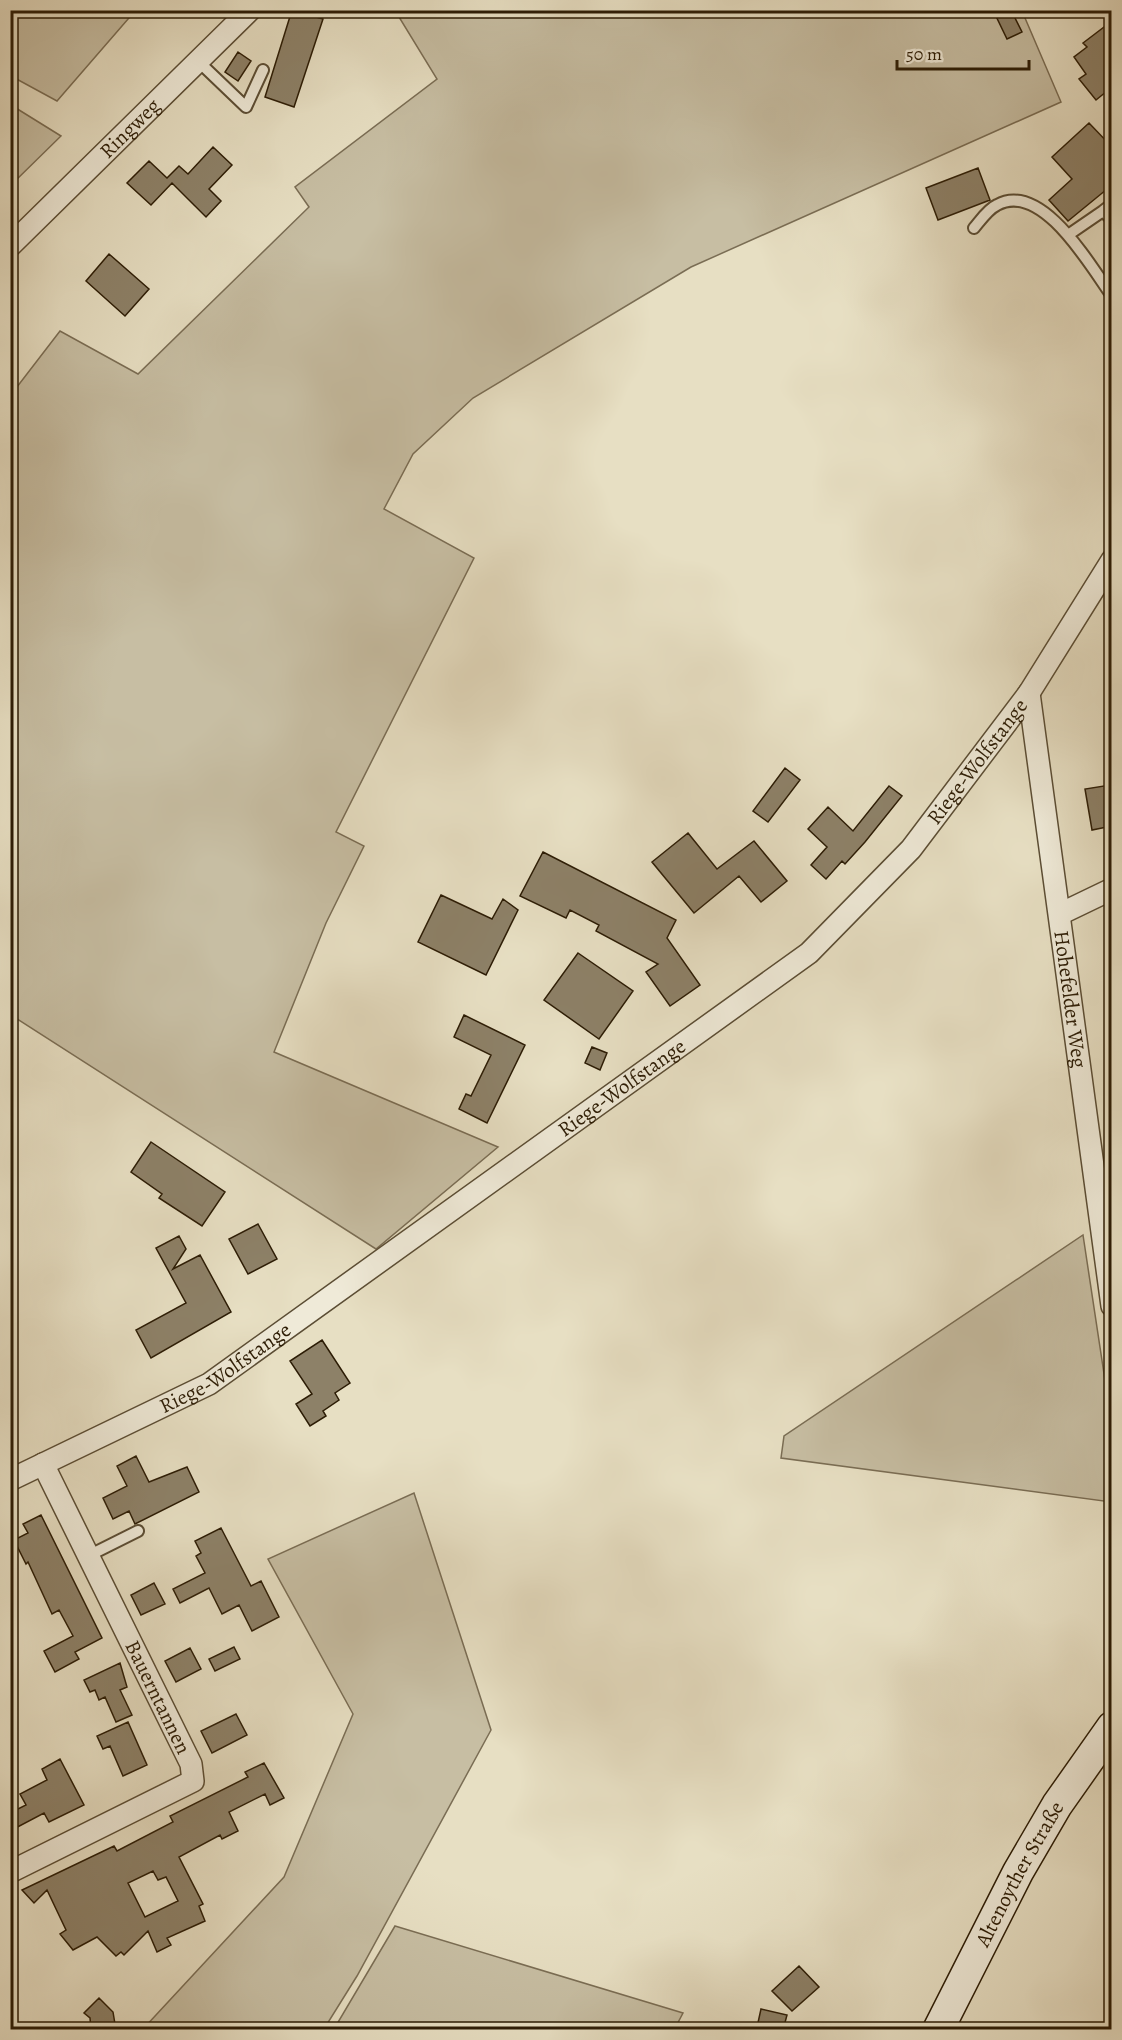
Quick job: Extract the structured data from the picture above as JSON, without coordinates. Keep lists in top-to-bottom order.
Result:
{
  "streets": {
    "main road": ["Altenoyther Straße"],
    "street": [
      "Ringweg",
      "Riege-Wolfstange",
      "Hohefelder Weg",
      "Bauerntannen"
    ]
  },
  "crossings": [
    ["Riege-Wolfstange", "Hohefelder Weg"],
    ["Riege-Wolfstange", "Bauerntannen"]
  ],
  "scale_bar": "50 m"
}
